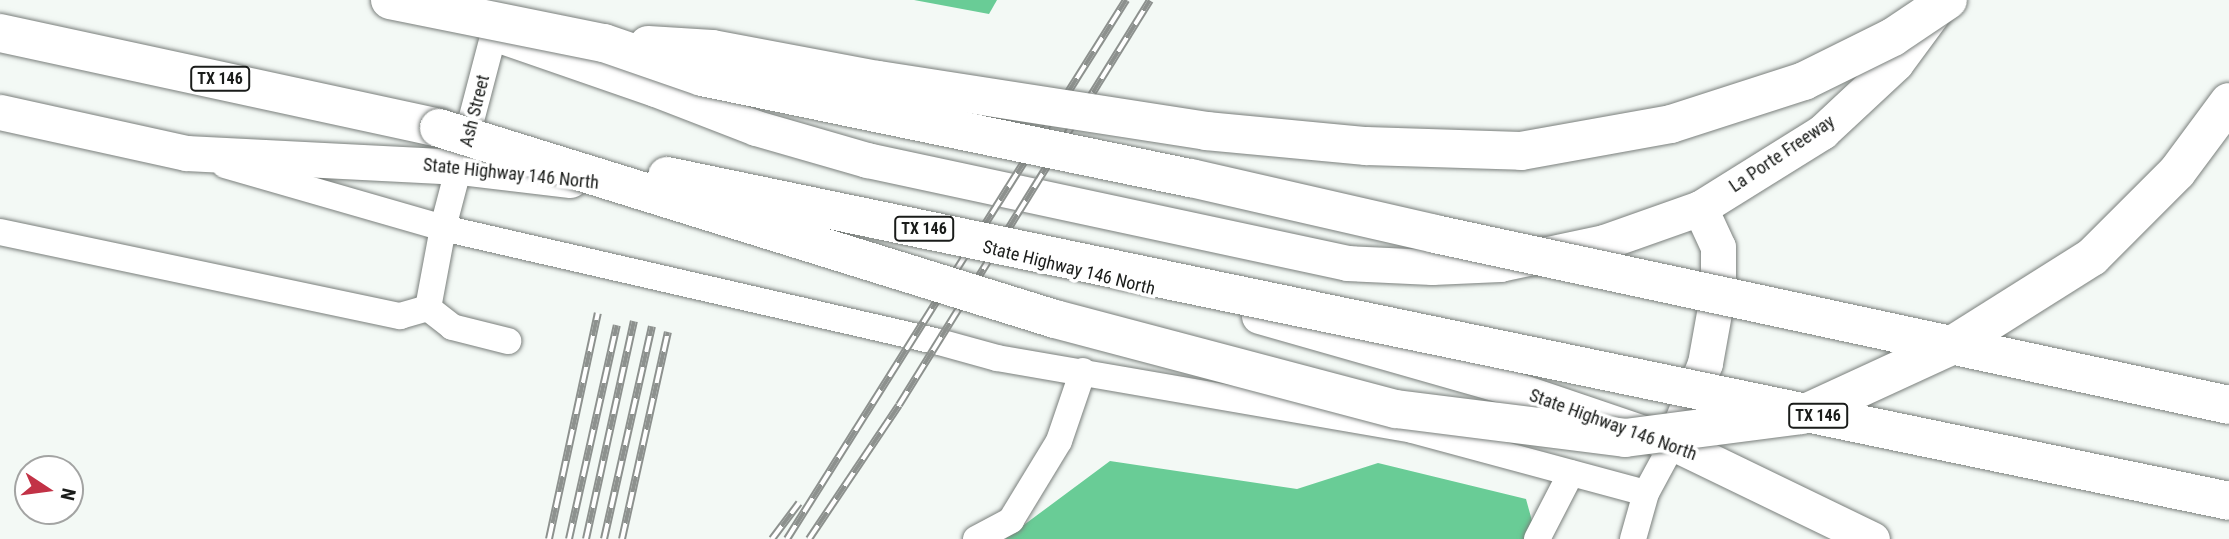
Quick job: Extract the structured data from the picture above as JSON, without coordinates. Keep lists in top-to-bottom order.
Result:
{
  "streets": {
    "highway": ["TX 146"],
    "main road": ["La Porte Freeway", "State Highway 146 North"],
    "street": ["Ash Street"]
  },
  "crossings": [
    ["Ash Street", "State Highway 146 North"]
  ],
  "north": "right"
}
